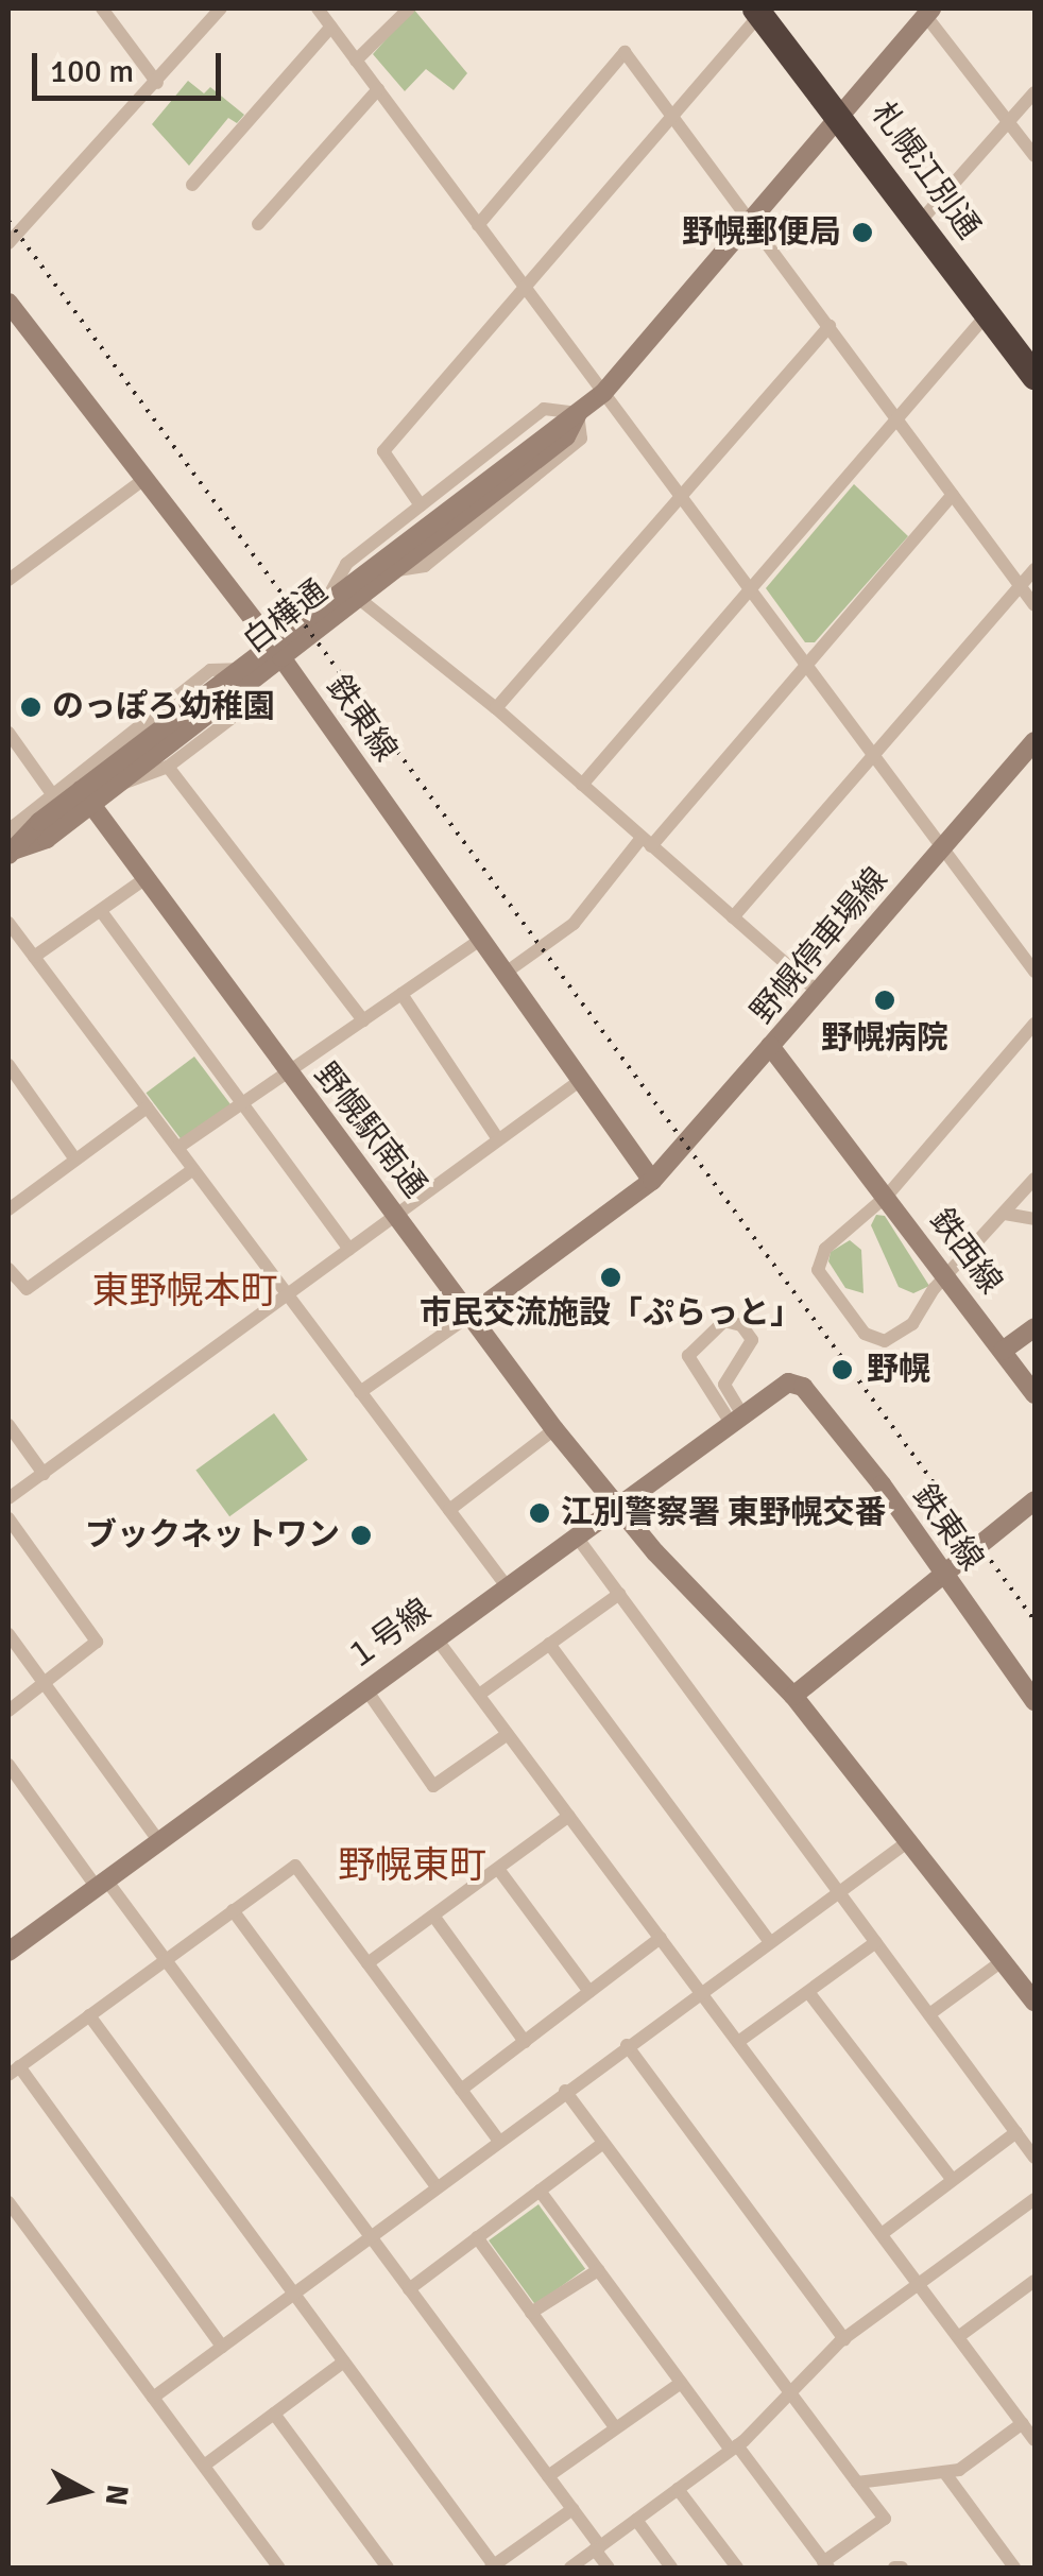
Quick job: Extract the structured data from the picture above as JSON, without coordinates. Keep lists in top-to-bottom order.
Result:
{
  "streets": {
    "highway": ["札幌江別通"],
    "street": [
      "白樺通",
      "鉄東線",
      "野幌停車場線",
      "野幌駅南通",
      "鉄西線",
      "１号線"
    ]
  },
  "crossings": [
    ["札幌江別通", "白樺通"],
    ["白樺通", "鉄東線"],
    ["白樺通", "野幌駅南通"],
    ["鉄東線", "１号線"],
    ["野幌停車場線", "鉄西線"],
    ["野幌駅南通", "１号線"]
  ],
  "districts": ["東野幌本町", "野幌東町"],
  "places": [
    "野幌郵便局",
    "のっぽろ幼稚園",
    "野幌病院",
    "市民交流施設「ぷらっと」",
    "野幌",
    "江別警察署 東野幌交番",
    "ブックネットワン"
  ],
  "scale_bar": "100 m",
  "north": "right"
}
